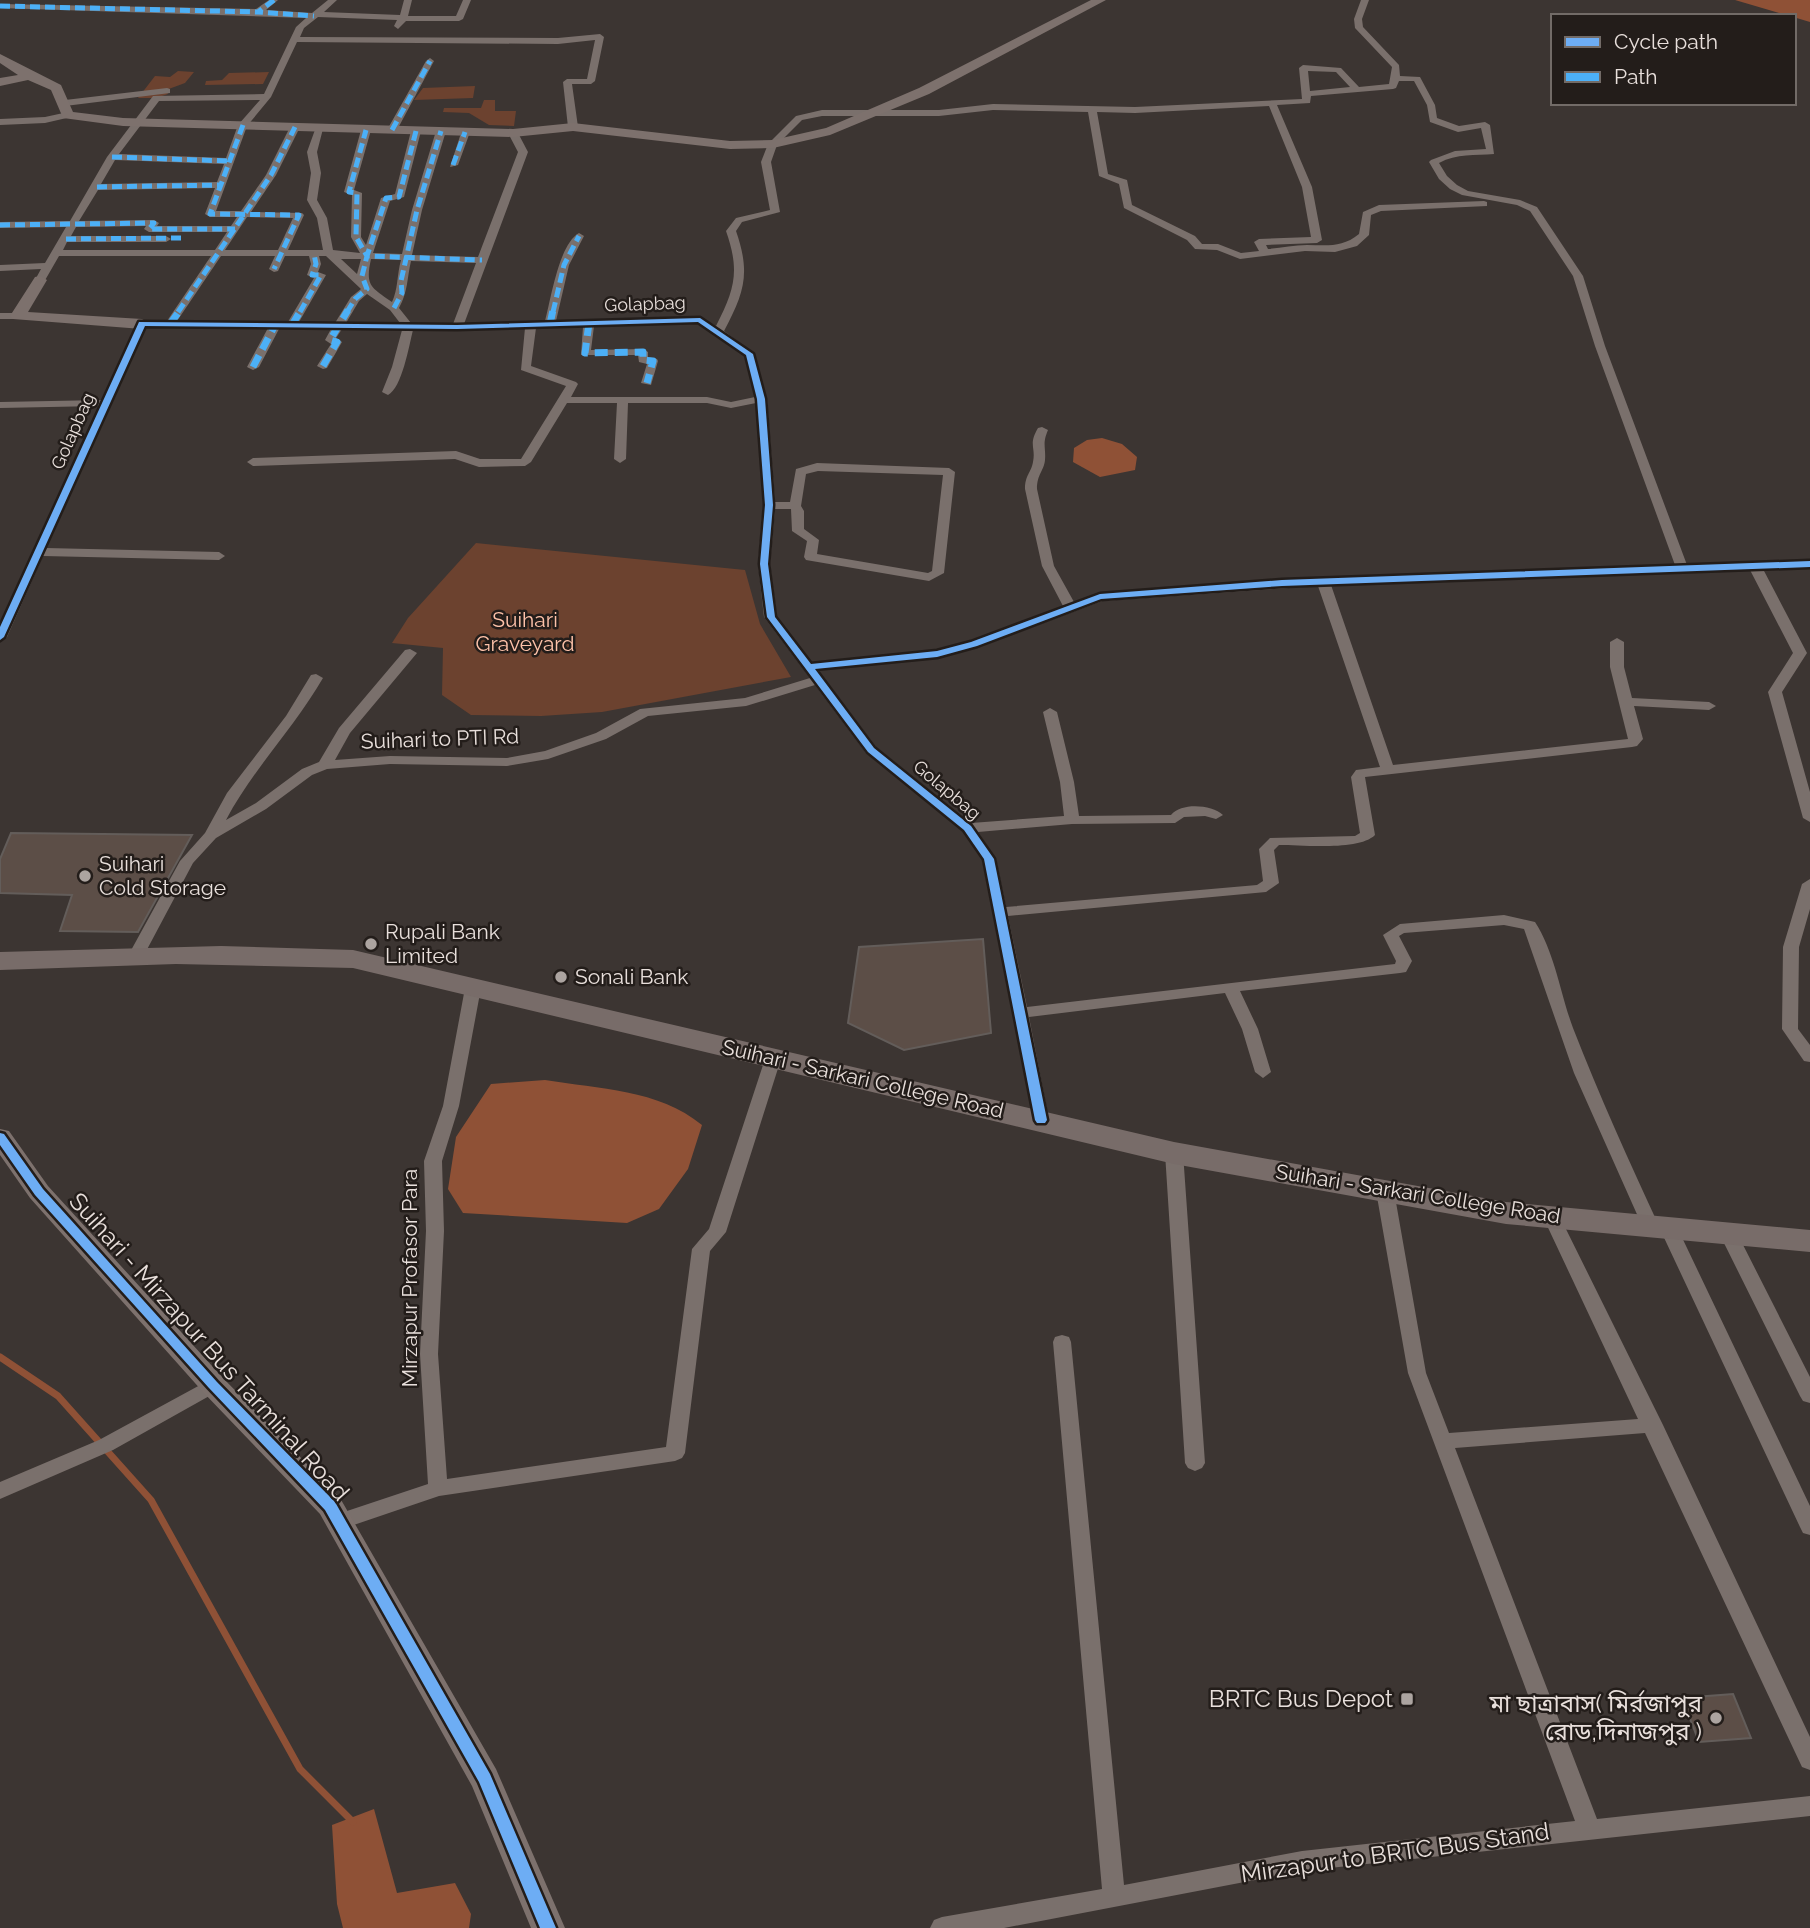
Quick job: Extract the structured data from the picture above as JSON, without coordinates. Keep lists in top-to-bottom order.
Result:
{
  "streets": {
    "highway": ["Suihari - Sarkari College Road"],
    "street": [
      "Golapbag",
      "Suihari to PTI Rd",
      "Mirzapur Profasor Para",
      "Suihari - Mirzapur Bus Tarminal Road",
      "Mirzapur to BRTC Bus Stand"
    ]
  },
  "crossings": [
    ["Golapbag", "Suihari to PTI Rd"],
    ["Golapbag", "Suihari - Sarkari College Road"],
    ["Suihari to PTI Rd", "Suihari - Sarkari College Road"],
    ["Suihari - Sarkari College Road", "Mirzapur Profasor Para"]
  ],
  "parks": ["Suihari Graveyard"],
  "places": {
    "other": [
      "Suihari Cold Storage",
      "Rupali Bank Limited",
      "Sonali Bank",
      "মা ছাত্রাবাস( মির্রজাপুর রোড,দিনাজপুর )"
    ],
    "transit": ["BRTC Bus Depot"]
  },
  "legend": ["Cycle path", "Path"]
}
